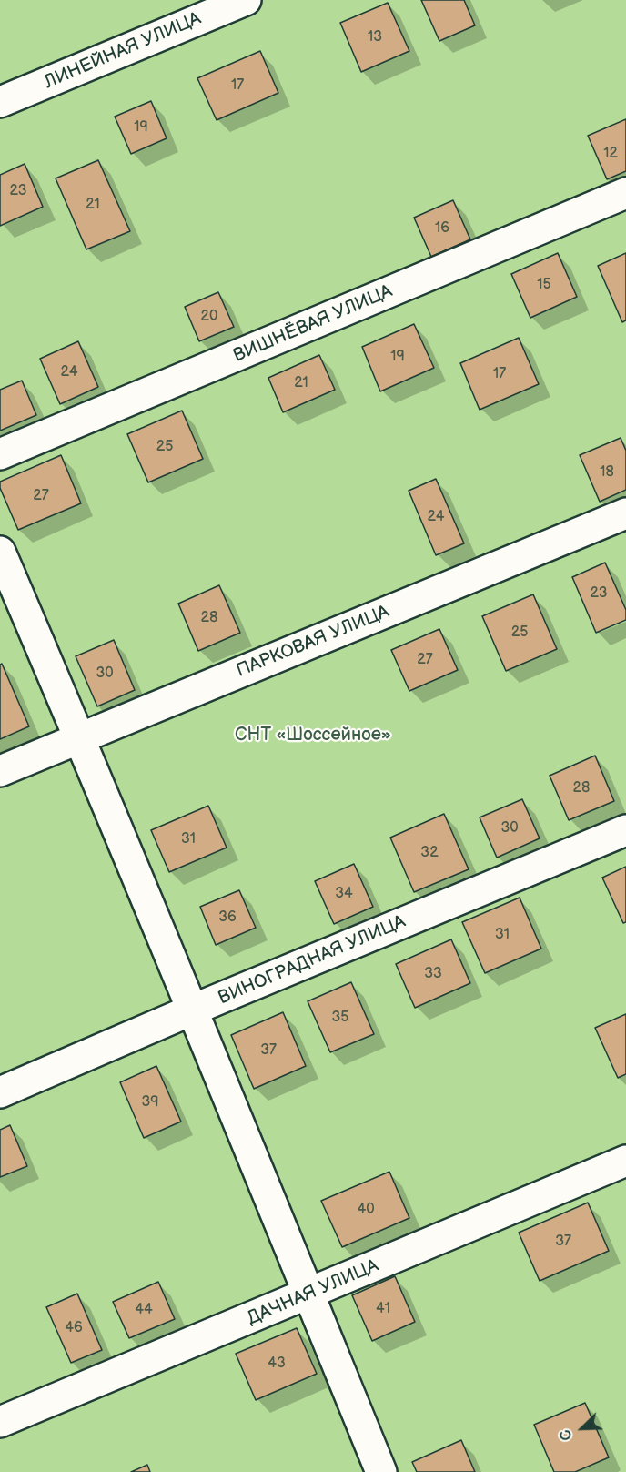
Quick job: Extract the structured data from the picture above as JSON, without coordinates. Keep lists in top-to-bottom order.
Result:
{
  "streets": {
    "street": [
      "ЛИНЕЙНАЯ УЛИЦА",
      "ВИШНЁВАЯ УЛИЦА",
      "ПАРКОВАЯ УЛИЦА",
      "ВИНОГРАДНАЯ УЛИЦА",
      "ДАЧНАЯ УЛИЦА"
    ]
  },
  "parks": ["СНТ «Шоссейное»"],
  "house_numbers": [
    "13",
    "17",
    "19",
    "12",
    "23",
    "21",
    "16",
    "15",
    "20",
    "19",
    "24",
    "17",
    "21",
    "25",
    "18",
    "27",
    "24",
    "23",
    "28",
    "25",
    "27",
    "30",
    "28",
    "30",
    "31",
    "32",
    "34",
    "36",
    "31",
    "33",
    "35",
    "37",
    "39",
    "40",
    "37",
    "41",
    "44",
    "46",
    "43"
  ],
  "north": "bottom left"
}
